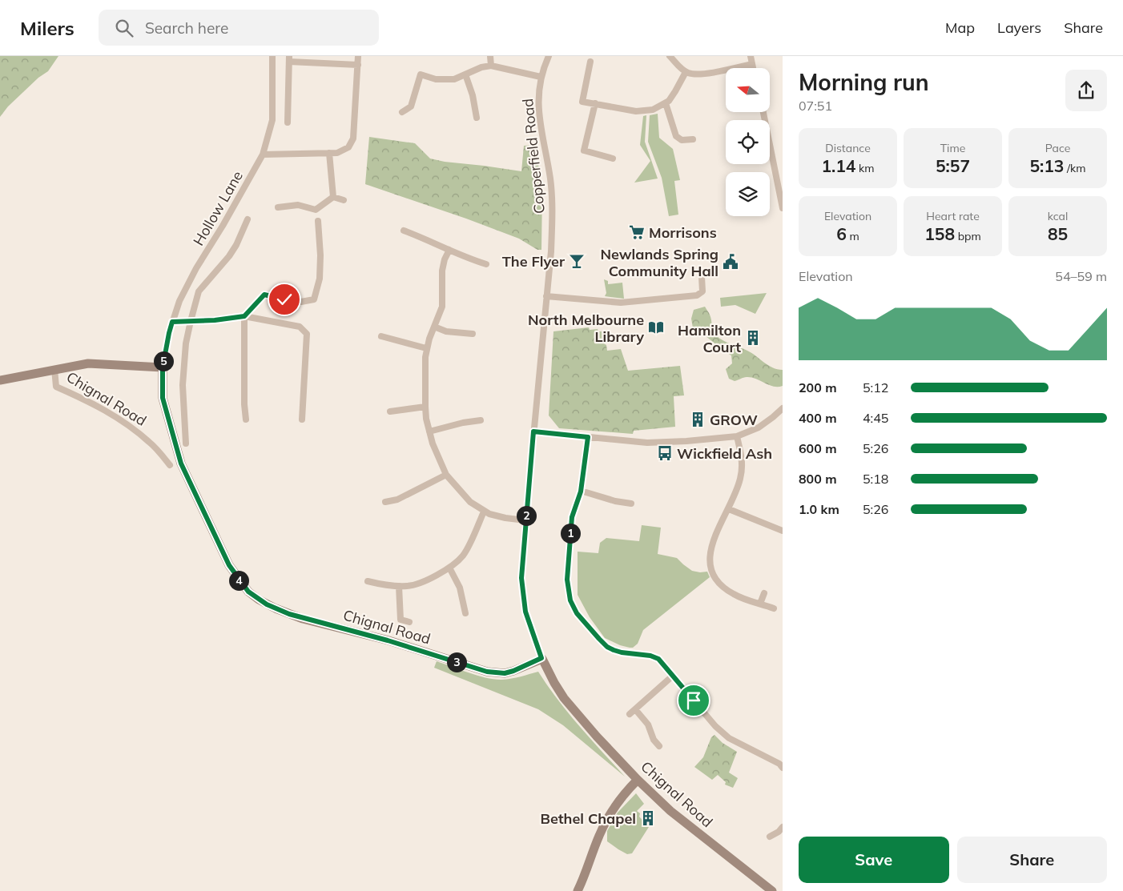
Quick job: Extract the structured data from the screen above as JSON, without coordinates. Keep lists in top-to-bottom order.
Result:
{
  "streets": {
    "street": ["Copperfield Road", "Hollow Lane", "Chignal Road"]
  },
  "crossings": [
    ["Copperfield Road", "Chignal Road"],
    ["Hollow Lane", "Chignal Road"]
  ],
  "places": {
    "supermarket": ["Morrisons"],
    "bar": ["The Flyer"],
    "public building": ["Newlands Spring Community Hall"],
    "library": ["North Melbourne Library"],
    "building": ["Hamilton Court", "GROW", "Bethel Chapel"],
    "bus stop": ["Wickfield Ash"]
  },
  "north": "left",
  "page": {
    "header": "Milers",
    "search": "Search here",
    "nav": ["Map", "Layers", "Share"],
    "heading": ["Morning run", "07:51"],
    "stats": [
      ["Distance", "1.14 km"],
      ["Time", "5:57"],
      ["Pace", "5:13 /km"],
      ["Elevation", "6 m"],
      ["Heart rate", "158 bpm"],
      ["kcal", "85"]
    ],
    "chart": ["Elevation", "54–59 m"],
    "pins": [
      "5",
      "2",
      "1",
      "4",
      "3"
    ],
    "list": [
      {
        "name": "200 m",
        "note": "5:12"
      },
      {
        "name": "400 m",
        "note": "4:45"
      },
      {
        "name": "600 m",
        "note": "5:26"
      },
      {
        "name": "800 m",
        "note": "5:18"
      },
      {
        "name": "1.0 km",
        "note": "5:26"
      }
    ],
    "buttons": ["Save", "Share"]
  }
}
